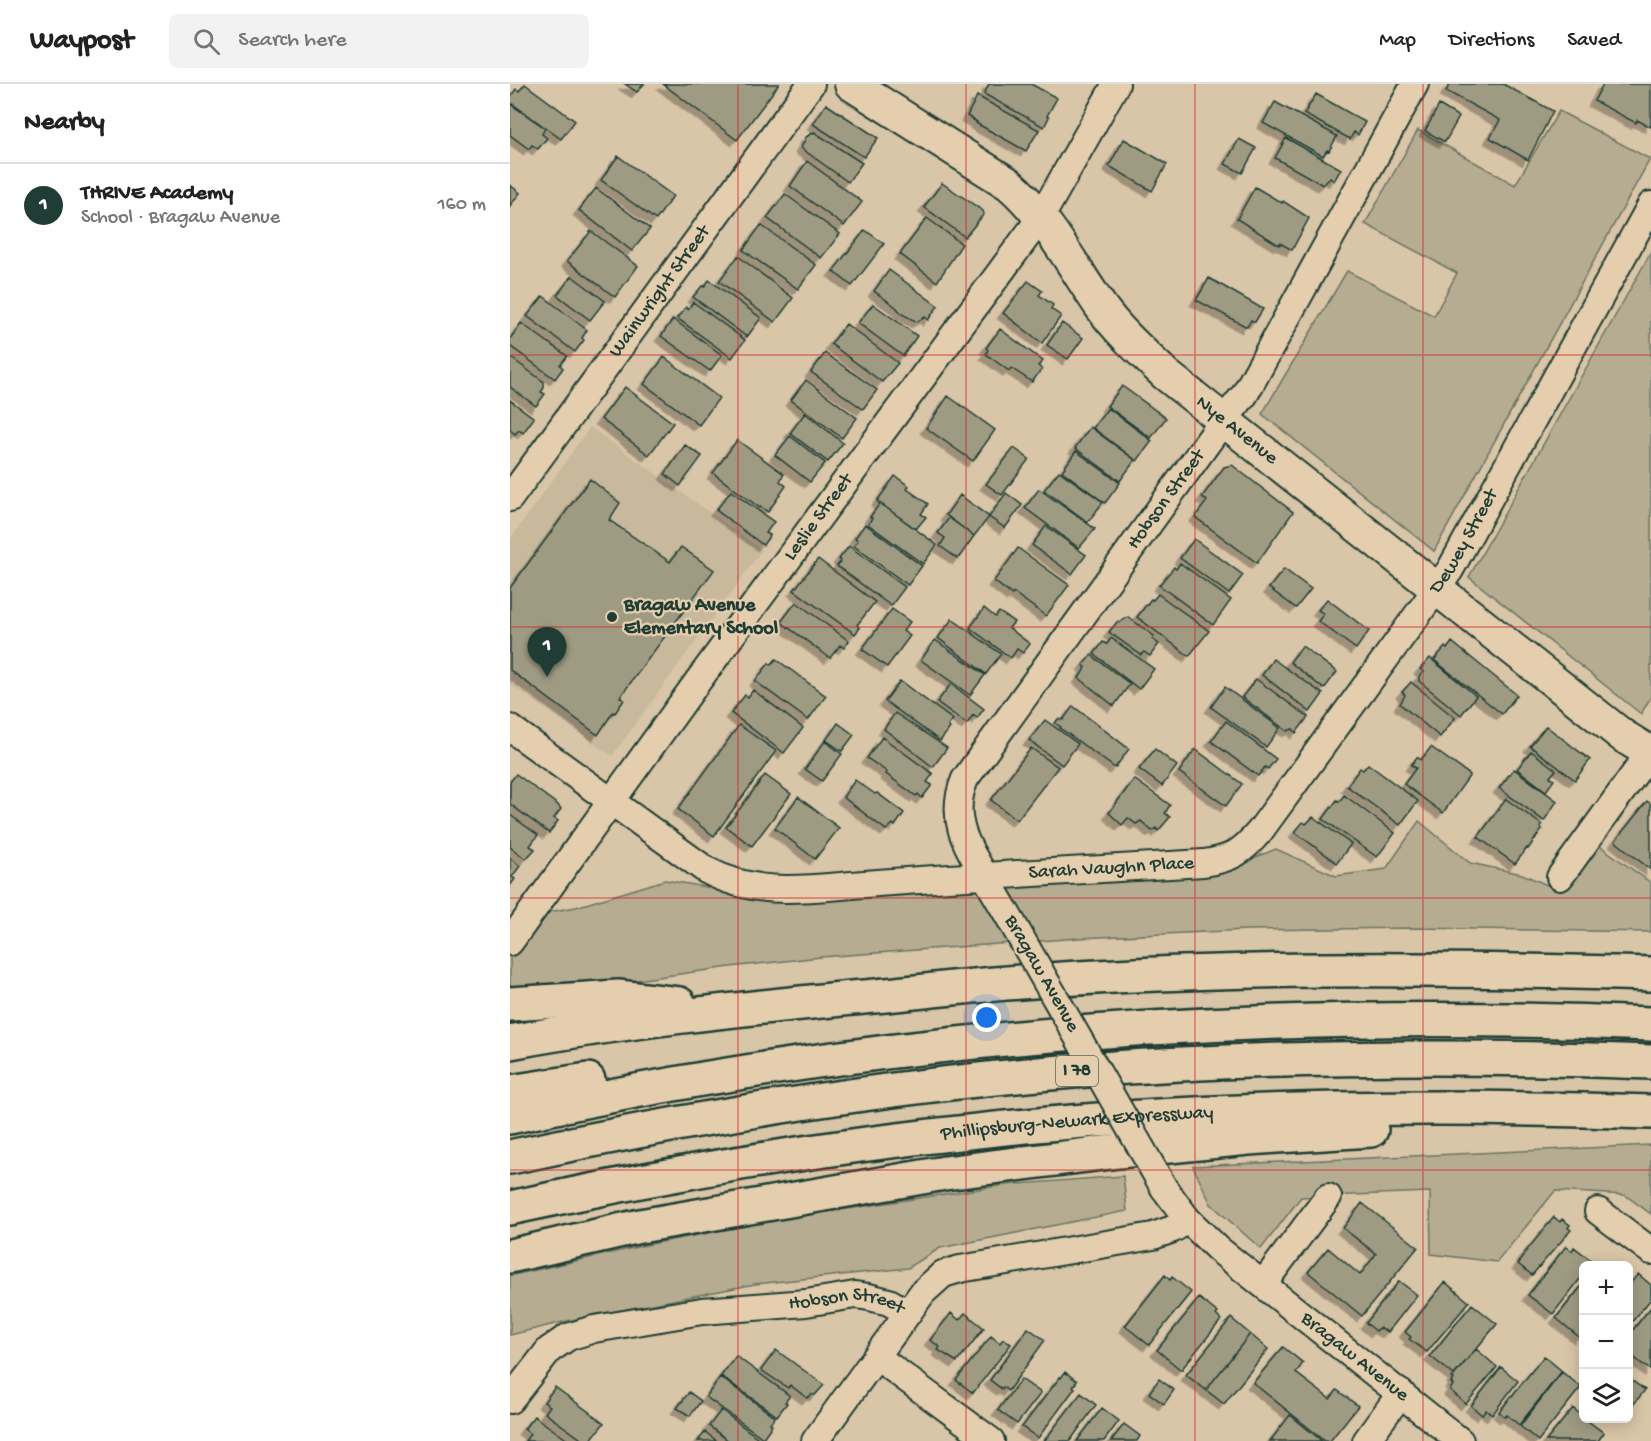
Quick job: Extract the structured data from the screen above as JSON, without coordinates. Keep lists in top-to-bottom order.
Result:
{
  "streets": {
    "highway": ["I 78", "Phillipsburg-Newark Expressway"],
    "street": [
      "Wainwright Street",
      "Nye Avenue",
      "Hobson Street",
      "Leslie Street",
      "Dewey Street",
      "Sarah Vaughn Place",
      "Bragaw Avenue"
    ]
  },
  "crossings": [
    ["Nye Avenue", "Hobson Street"],
    ["Nye Avenue", "Leslie Street"],
    ["Nye Avenue", "Dewey Street"],
    ["Hobson Street", "Sarah Vaughn Place"],
    ["Hobson Street", "Bragaw Avenue"],
    ["Dewey Street", "Sarah Vaughn Place"],
    ["Sarah Vaughn Place", "Bragaw Avenue"]
  ],
  "places": ["Bragaw Avenue Elementary School"],
  "page": {
    "header": "Waypost",
    "search": "Search here",
    "nav": ["Map", "Directions", "Saved"],
    "heading": "Nearby",
    "list": [
      {
        "mark": "1",
        "name": "THRIVE Academy",
        "note": "School · Bragaw Avenue",
        "value": "160 m"
      }
    ],
    "pins": "1",
    "map_buttons": ["+", "−"]
  }
}
